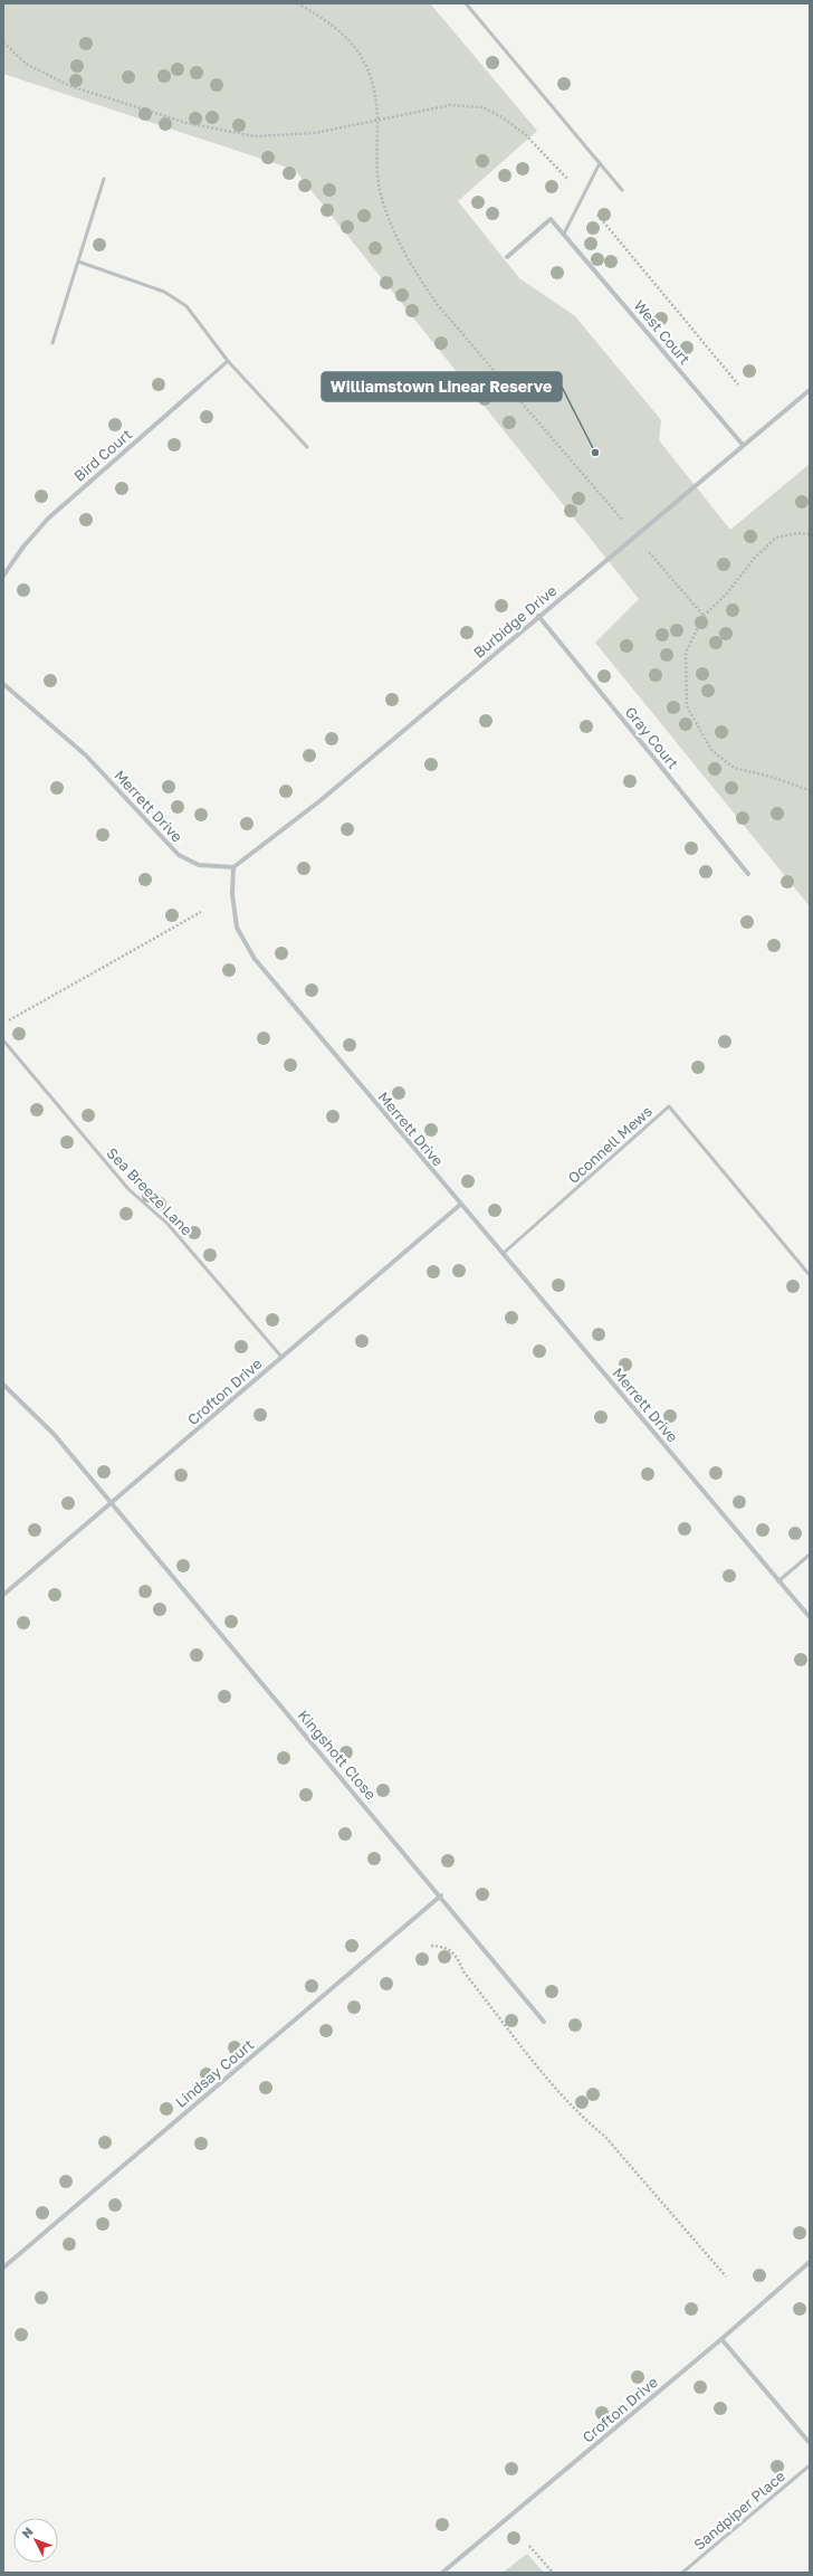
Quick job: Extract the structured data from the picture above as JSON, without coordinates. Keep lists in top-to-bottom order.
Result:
{
  "streets": {
    "street": [
      "West Court",
      "Bird Court",
      "Burbidge Drive",
      "Gray Court",
      "Merrett Drive",
      "Crofton Drive",
      "Kingshott Close",
      "Lindsay Court"
    ],
    "lane": ["Oconnell Mews", "Sea Breeze Lane", "Sandpiper Place"]
  },
  "crossings": [
    ["West Court", "Burbidge Drive"],
    ["Burbidge Drive", "Gray Court"],
    ["Burbidge Drive", "Merrett Drive"],
    ["Merrett Drive", "Oconnell Mews"],
    ["Merrett Drive", "Crofton Drive"],
    ["Sea Breeze Lane", "Crofton Drive"],
    ["Crofton Drive", "Kingshott Close"],
    ["Kingshott Close", "Lindsay Court"]
  ],
  "places": ["Williamstown Linear Reserve"],
  "north": "top left"
}
